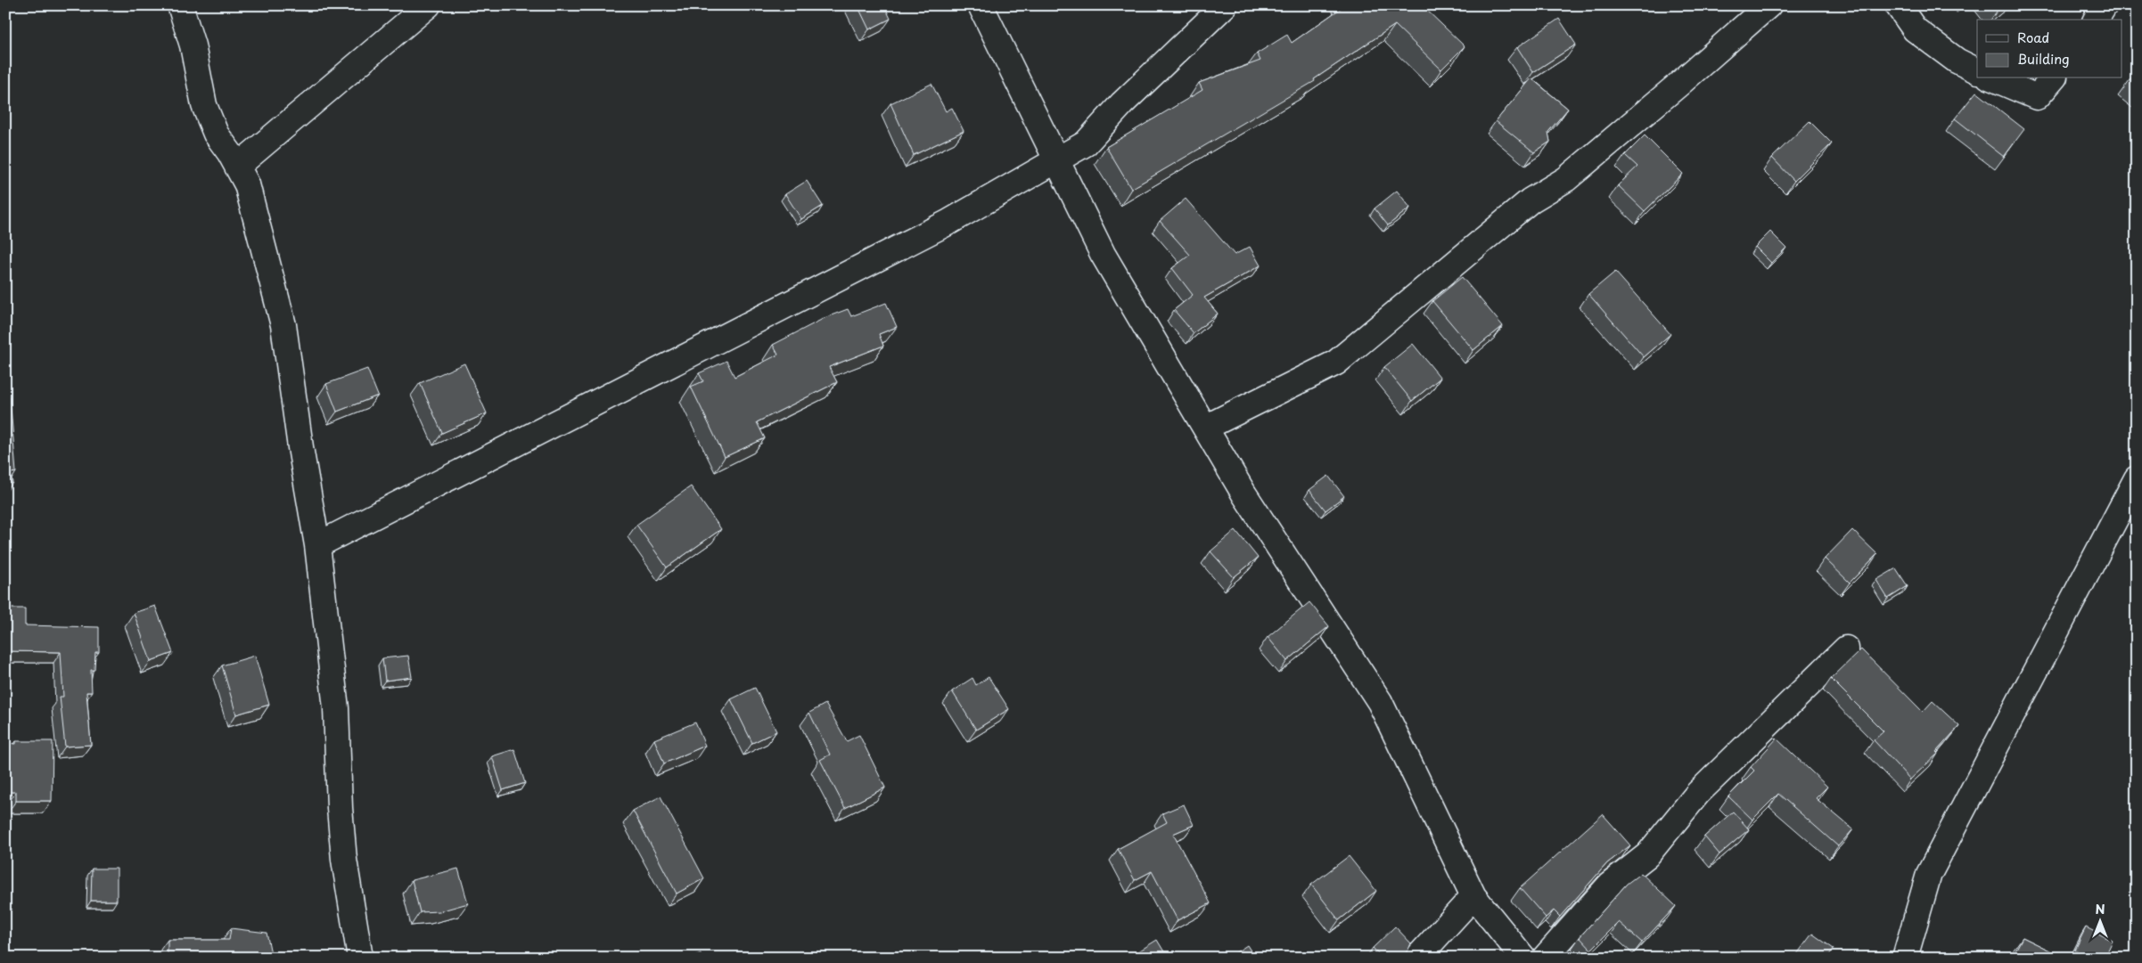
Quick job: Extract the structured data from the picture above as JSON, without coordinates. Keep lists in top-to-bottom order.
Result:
{
  "legend": ["Road", "Building"],
  "north": "top"
}
